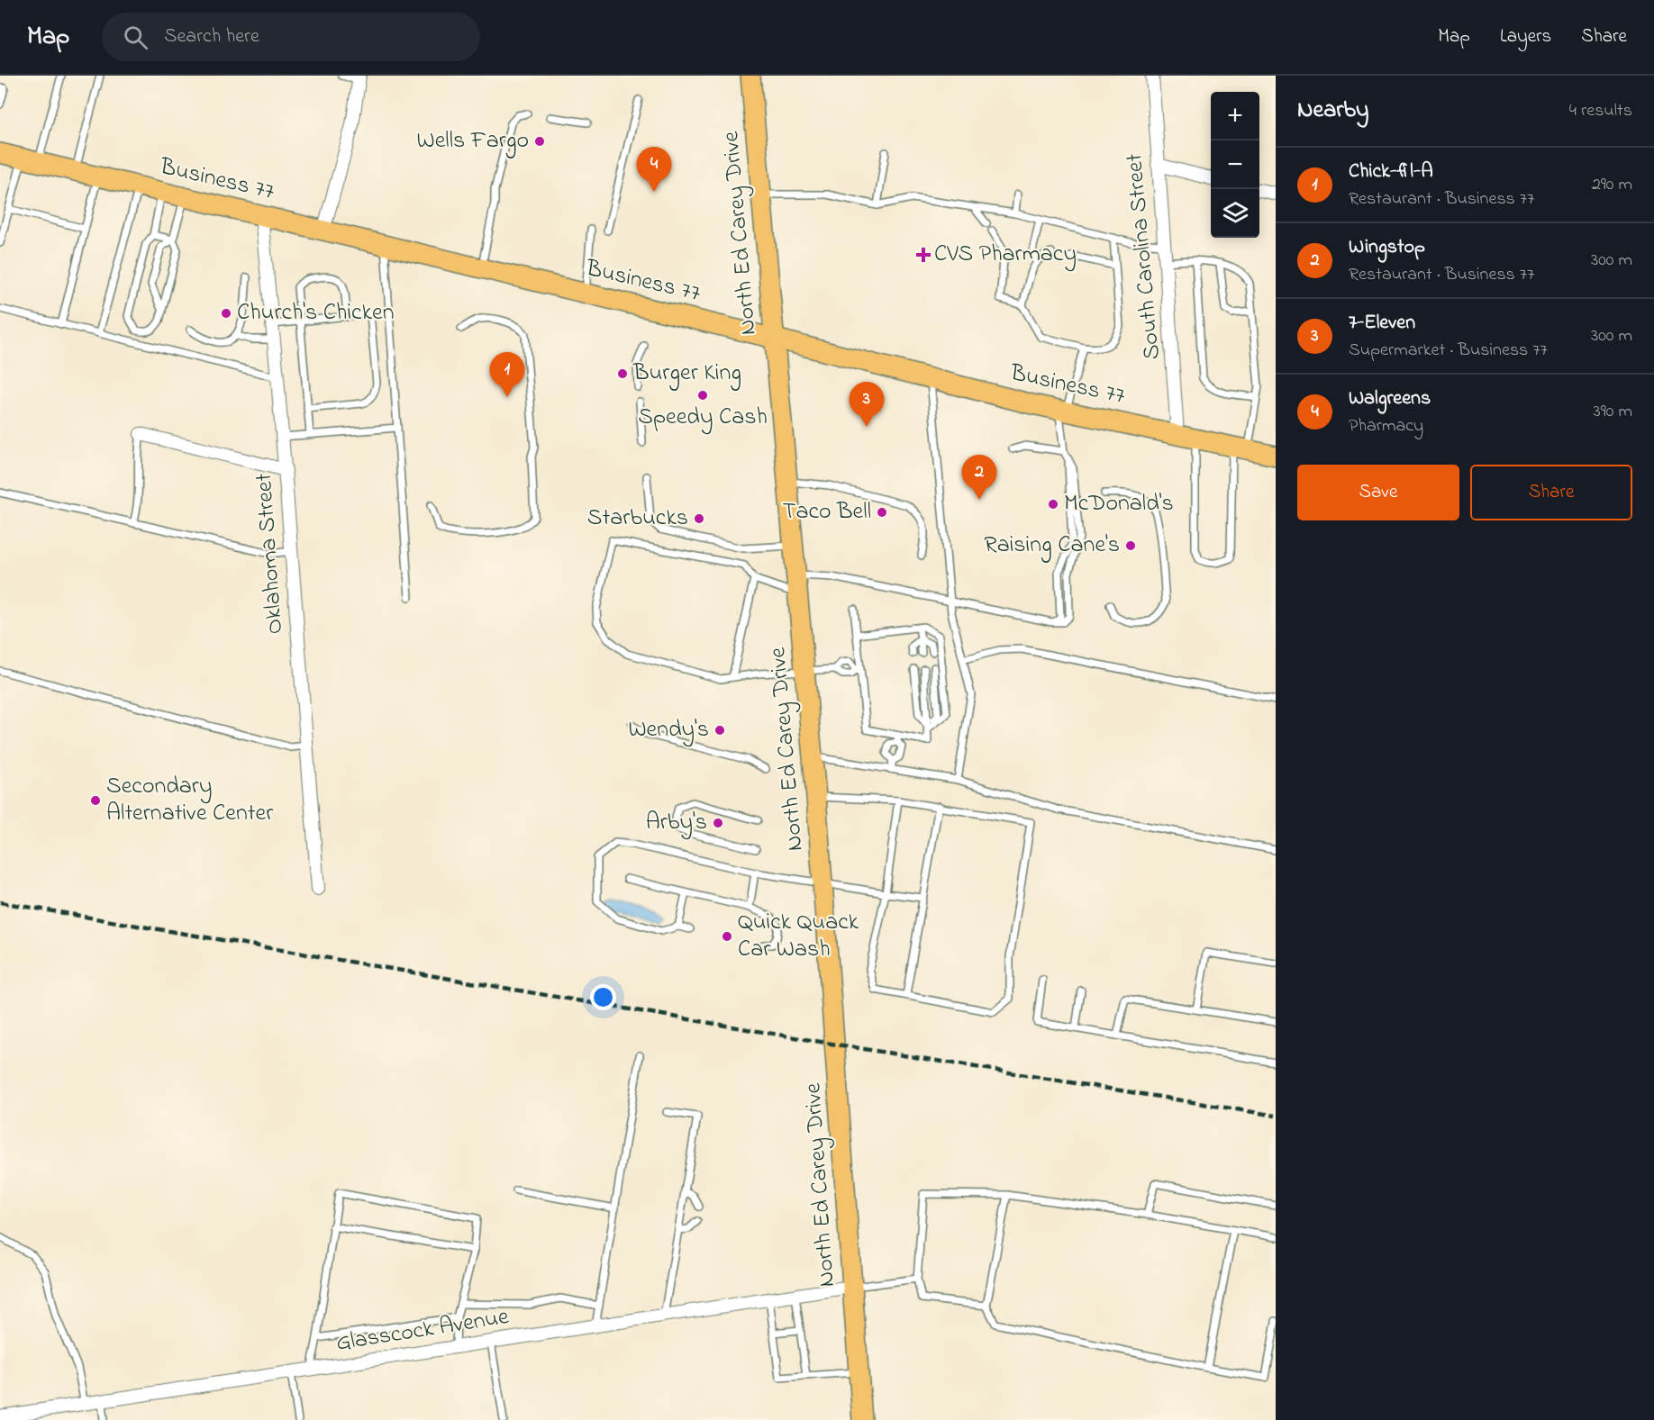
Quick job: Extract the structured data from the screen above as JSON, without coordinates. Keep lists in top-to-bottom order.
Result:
{
  "streets": {
    "main road": ["Business 77", "North Ed Carey Drive"],
    "street": ["South Carolina Street", "Oklahoma Street", "Glasscock Avenue"]
  },
  "crossings": [
    ["Business 77", "North Ed Carey Drive"],
    ["Business 77", "South Carolina Street"],
    ["Business 77", "Oklahoma Street"],
    ["North Ed Carey Drive", "Glasscock Avenue"]
  ],
  "places": {
    "other": [
      "Wells Fargo",
      "Church's Chicken",
      "Burger King",
      "Speedy Cash",
      "McDonald's",
      "Taco Bell",
      "Starbucks",
      "Raising Cane's",
      "Wendy's",
      "Secondary Alternative Center",
      "Arby's",
      "Quick Quack Car Wash"
    ],
    "health": ["CVS Pharmacy"]
  },
  "page": {
    "header": "Map",
    "search": "Search here",
    "nav": ["Map", "Layers", "Share"],
    "heading": ["Nearby", "4 results"],
    "map_buttons": ["+", "−"],
    "list": [
      {
        "mark": "1",
        "name": "Chick-fil-A",
        "note": "Restaurant · Business 77",
        "value": "290 m"
      },
      {
        "mark": "2",
        "name": "Wingstop",
        "note": "Restaurant · Business 77",
        "value": "300 m"
      },
      {
        "mark": "3",
        "name": "7-Eleven",
        "note": "Supermarket · Business 77",
        "value": "300 m"
      },
      {
        "mark": "4",
        "name": "Walgreens",
        "note": "Pharmacy",
        "value": "390 m"
      }
    ],
    "pins": [
      "4",
      "1",
      "3",
      "2"
    ],
    "buttons": ["Save", "Share"]
  }
}
